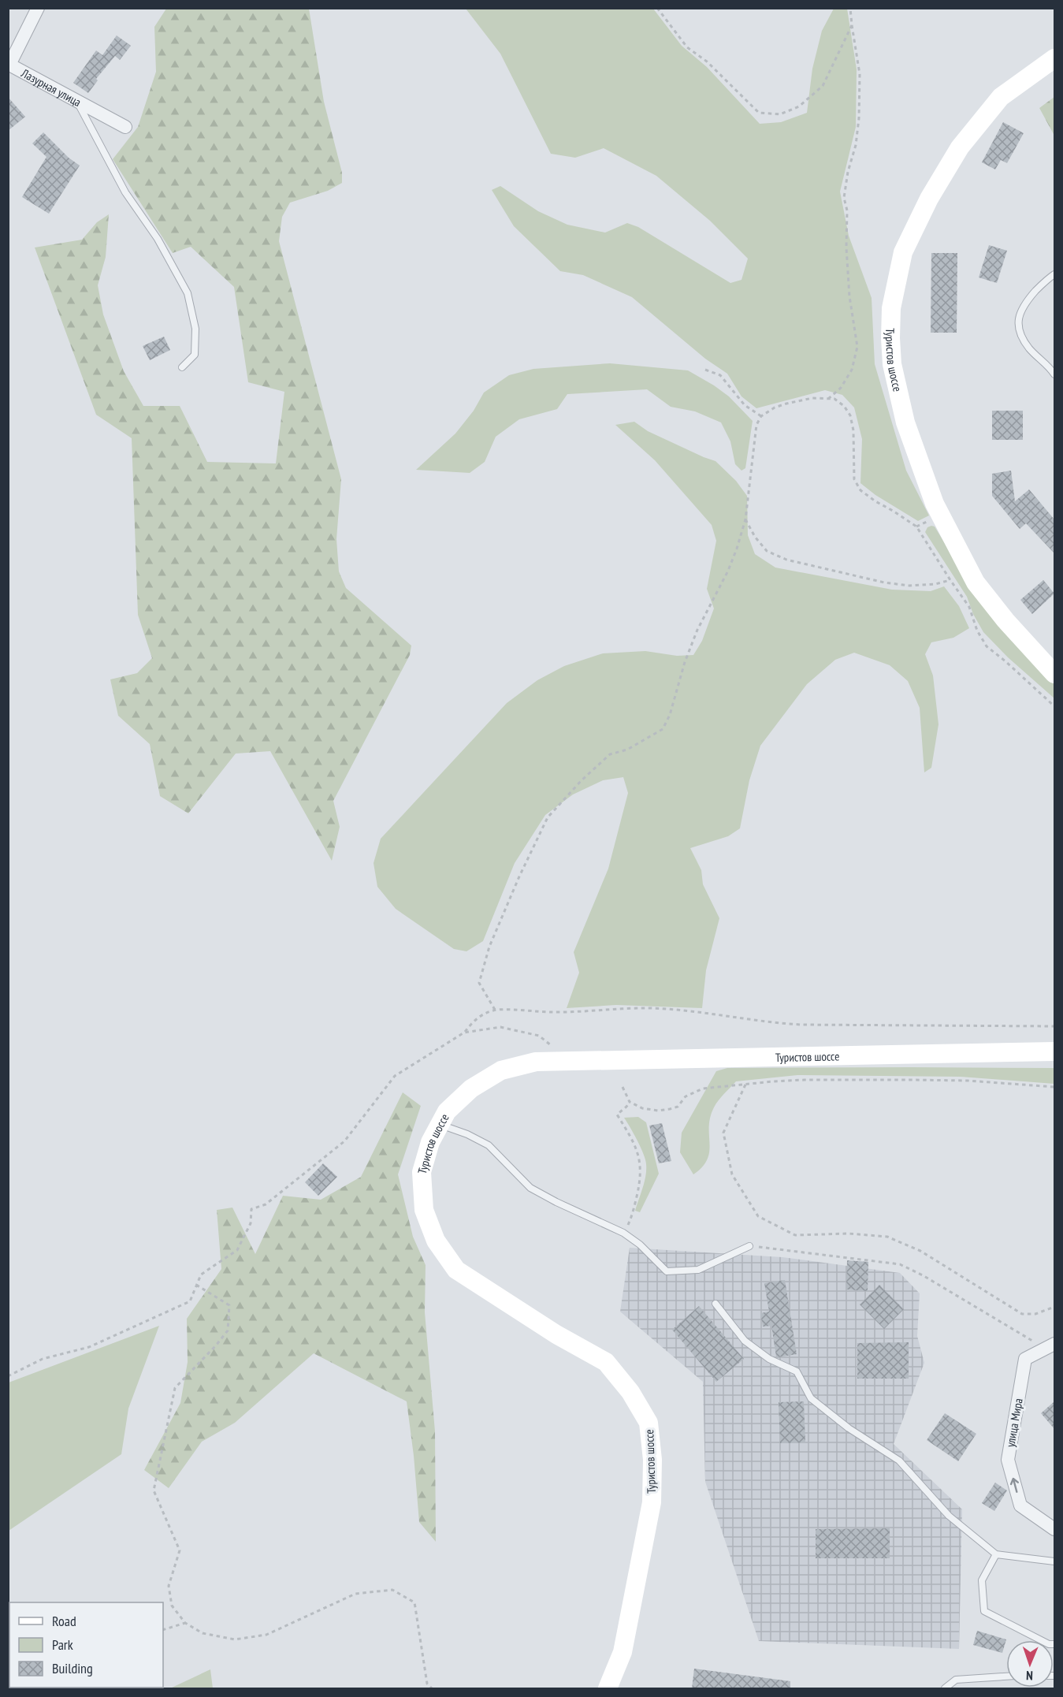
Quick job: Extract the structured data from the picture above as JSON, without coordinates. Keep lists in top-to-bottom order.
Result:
{
  "streets": {
    "main road": ["Туристов шоссе"],
    "street": ["Лазурная улица", "улица Мира"]
  },
  "one_way": ["улица Мира"],
  "legend": ["Road", "Park", "Building"],
  "north": "bottom"
}
